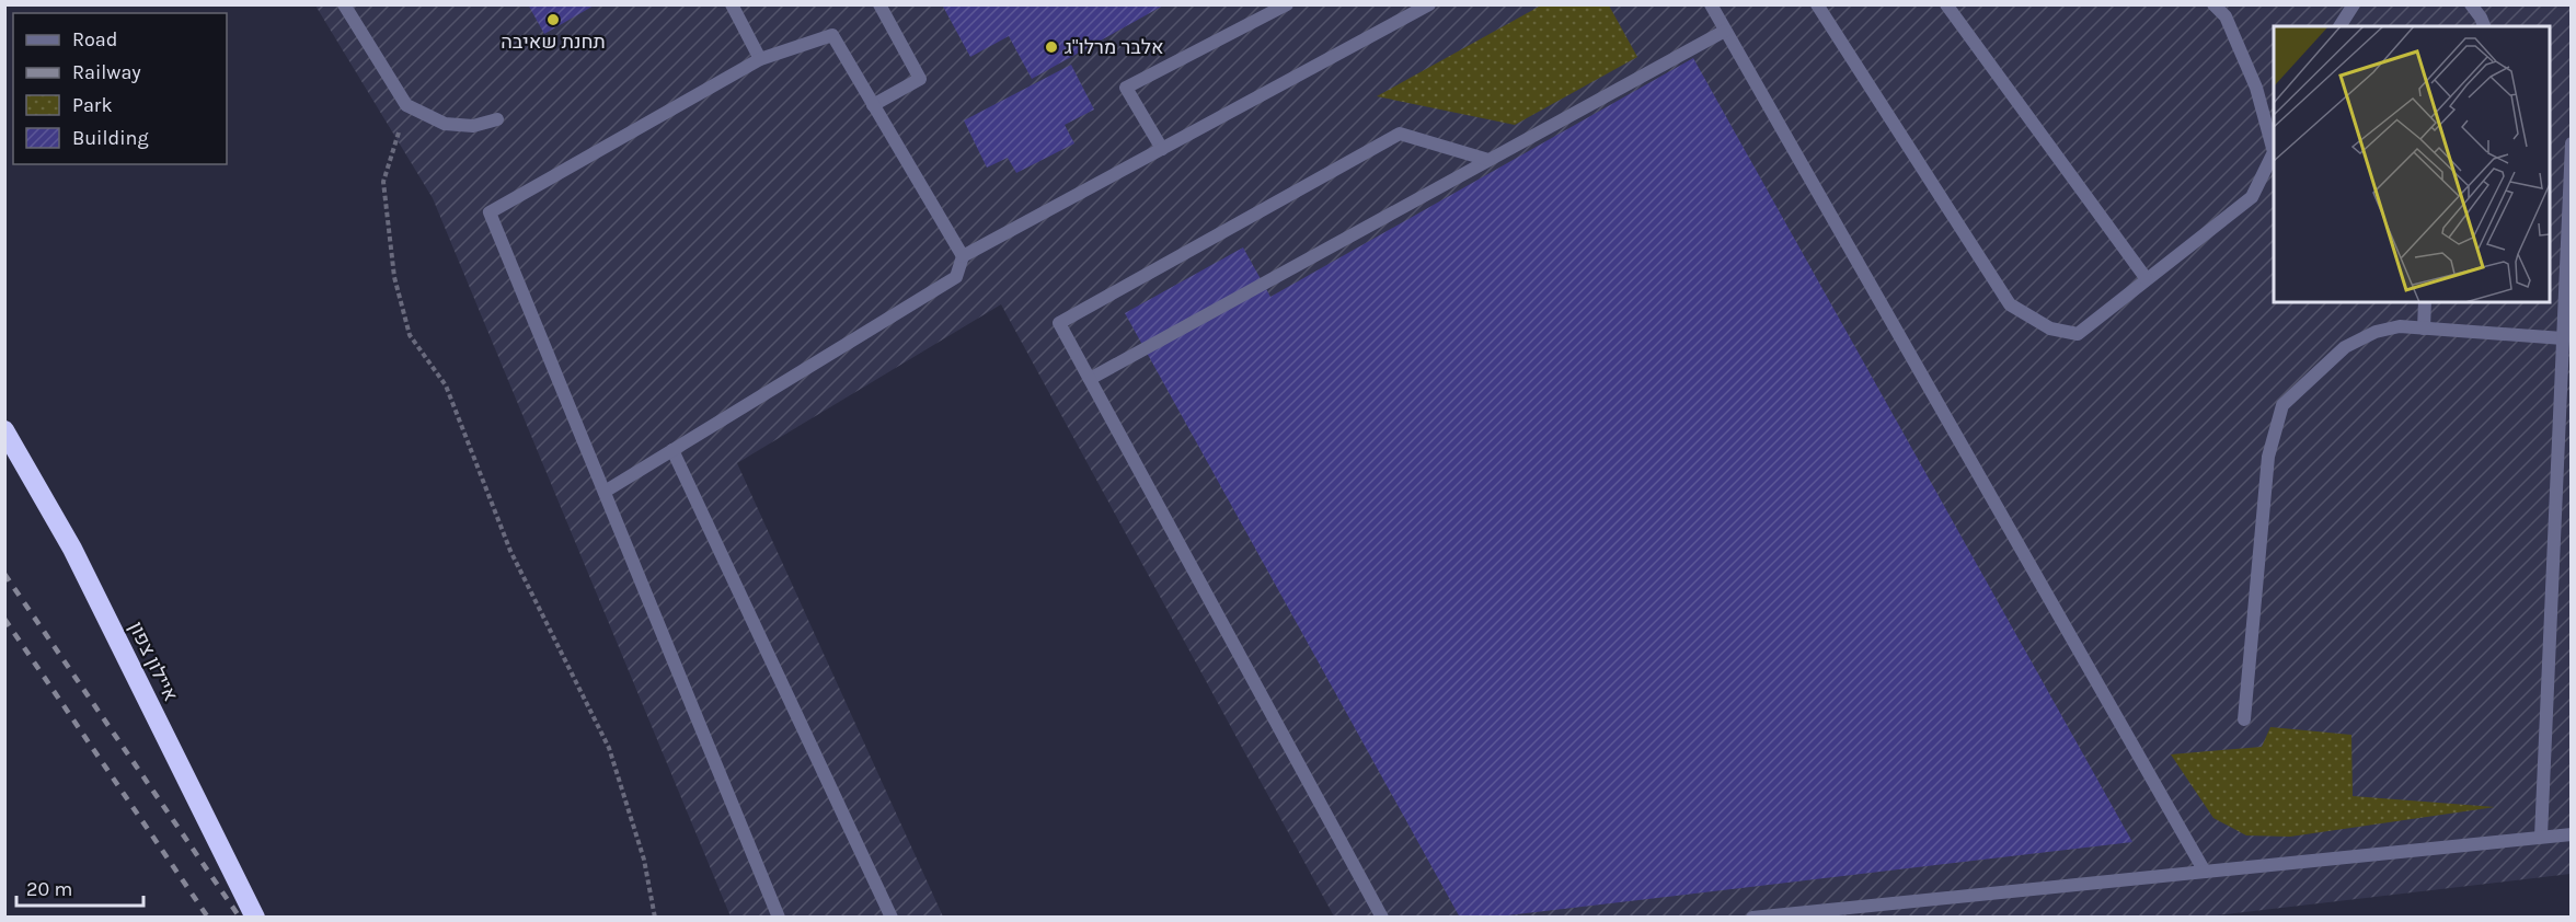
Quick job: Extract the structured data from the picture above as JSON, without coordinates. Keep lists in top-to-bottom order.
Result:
{
  "streets": {
    "highway": ["איילון צפון"]
  },
  "places": ["תחנת שאיבה", "אלבר מרלו\"ג"],
  "legend": [
    "Road",
    "Railway",
    "Park",
    "Building"
  ],
  "scale_bar": "20 m"
}
